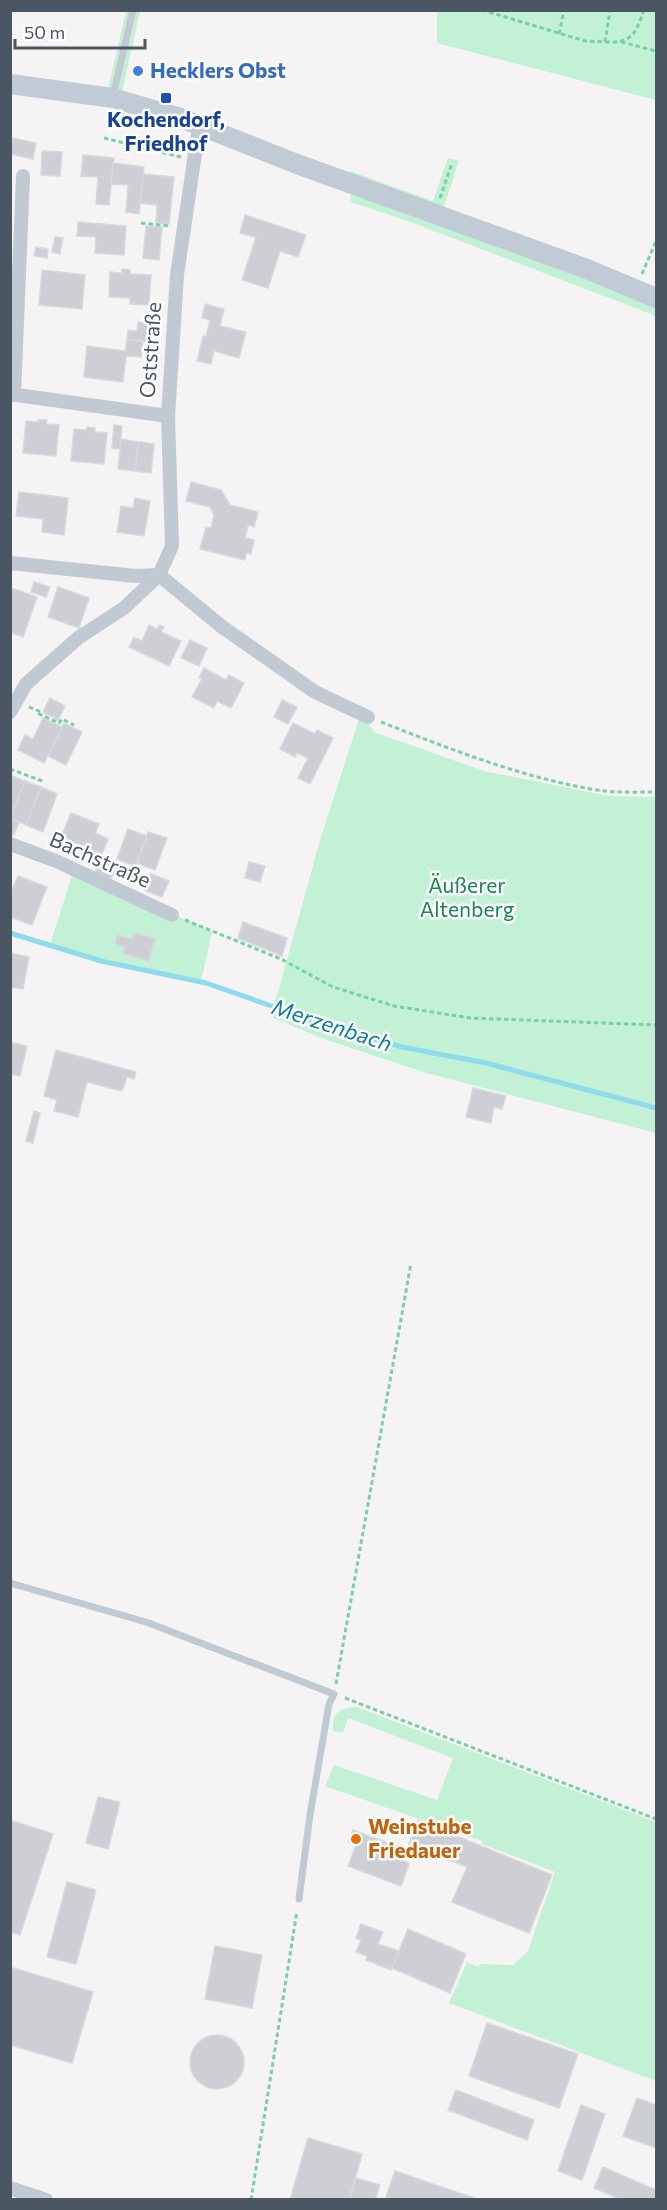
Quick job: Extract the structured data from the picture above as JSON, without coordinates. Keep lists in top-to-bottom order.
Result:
{
  "streets": {
    "street": ["Oststraße", "Bachstraße"]
  },
  "water": ["Merzenbach"],
  "parks": ["Äußerer Altenberg"],
  "places": {
    "other": ["Hecklers Obst", "Weinstube Friedauer"],
    "transit": ["Kochendorf, Friedhof"]
  },
  "scale_bar": "50 m"
}
